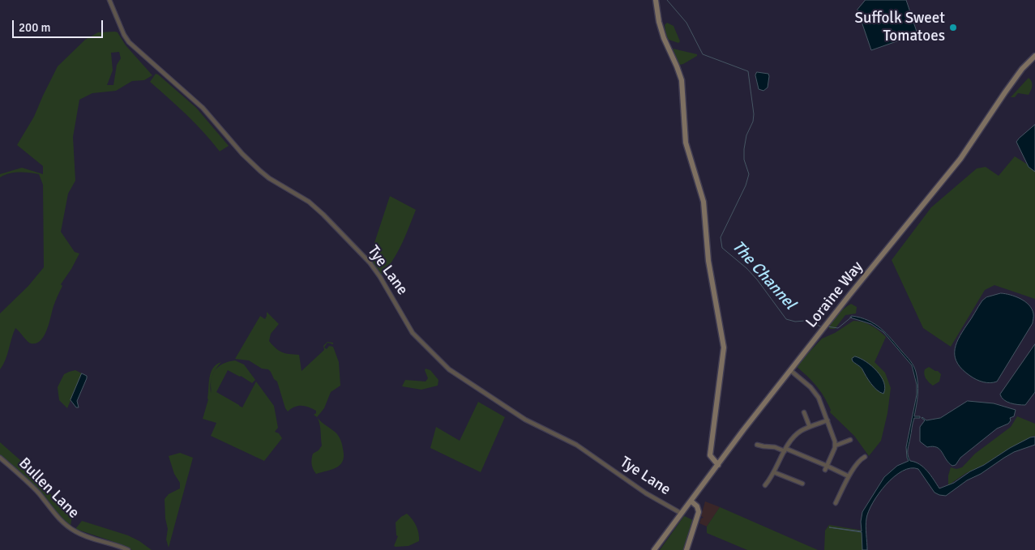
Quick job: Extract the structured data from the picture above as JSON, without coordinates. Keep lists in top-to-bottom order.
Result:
{
  "streets": {
    "main road": ["Loraine Way"],
    "street": ["Tye Lane", "Bullen Lane"]
  },
  "crossings": [
    ["Tye Lane", "Loraine Way"]
  ],
  "water": ["The Channel"],
  "places": ["Suffolk Sweet Tomatoes"],
  "scale_bar": "200 m"
}
